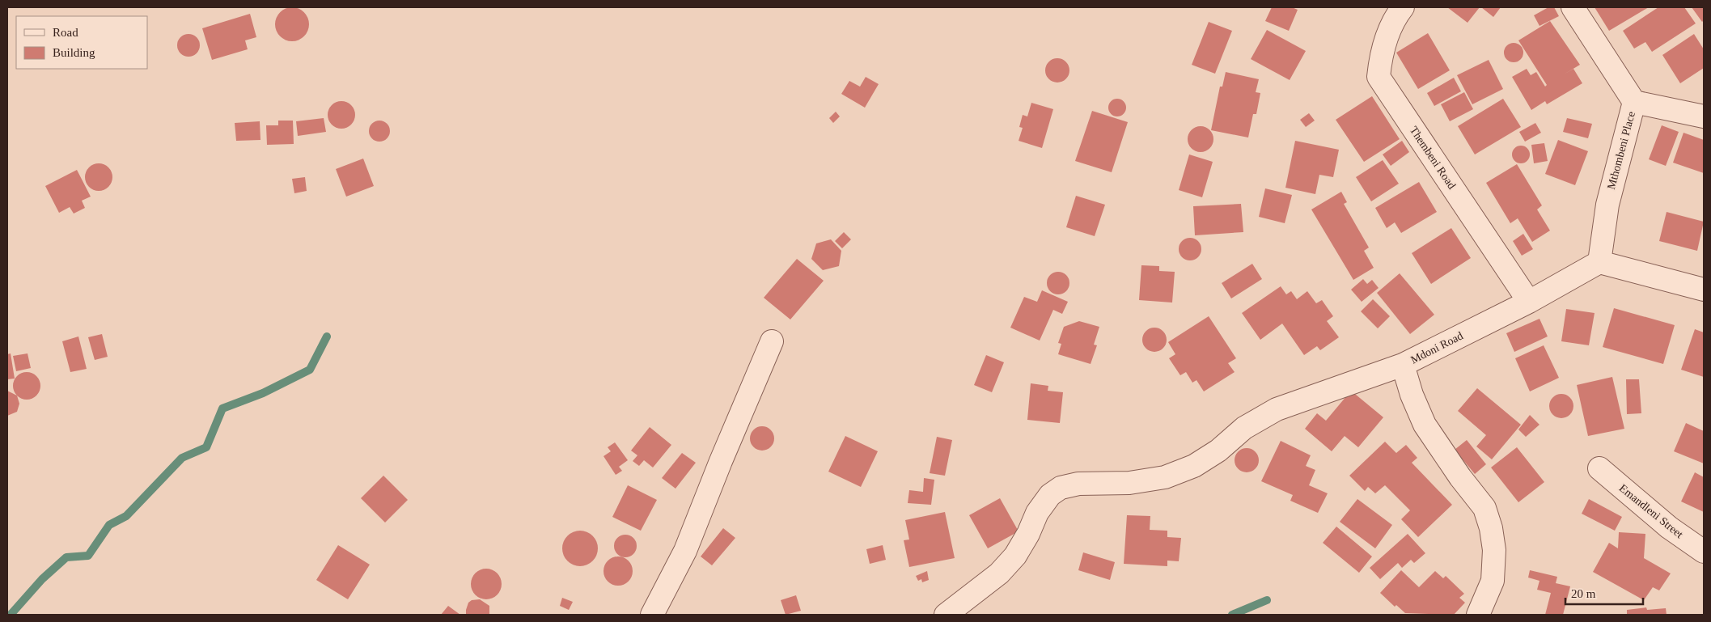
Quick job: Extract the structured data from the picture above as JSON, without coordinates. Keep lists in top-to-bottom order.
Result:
{
  "streets": {
    "street": [
      "Mthombeni Place",
      "Thembeni Road",
      "Mdoni Road",
      "Emandleni Street"
    ]
  },
  "crossings": [
    ["Mthombeni Place", "Mdoni Road"],
    ["Thembeni Road", "Mdoni Road"]
  ],
  "legend": ["Road", "Building"],
  "scale_bar": "20 m"
}
